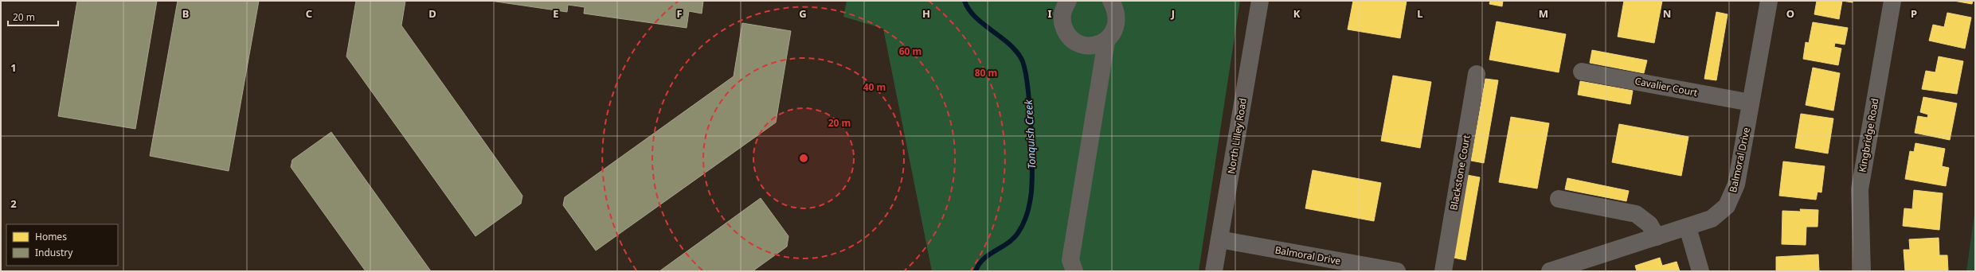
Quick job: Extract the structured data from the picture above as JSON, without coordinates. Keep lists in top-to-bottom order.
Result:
{
  "streets": {
    "street": [
      "Cavalier Court",
      "Kingbridge Road",
      "North Lilley Road",
      "Balmoral Drive",
      "Blackstone Court"
    ]
  },
  "crossings": [
    ["Cavalier Court", "Balmoral Drive"],
    ["North Lilley Road", "Balmoral Drive"]
  ],
  "water": ["Tonquish Creek"],
  "legend": ["Homes", "Industry"],
  "scale_bar": "20 m",
  "grid": {
    "columns": [
      "B",
      "C",
      "D",
      "E",
      "F",
      "G",
      "H",
      "I",
      "J",
      "K",
      "L",
      "M",
      "N",
      "O",
      "P"
    ],
    "rows": ["1", "2"]
  },
  "rings": [
    "60 m",
    "80 m",
    "40 m",
    "20 m"
  ]
}
